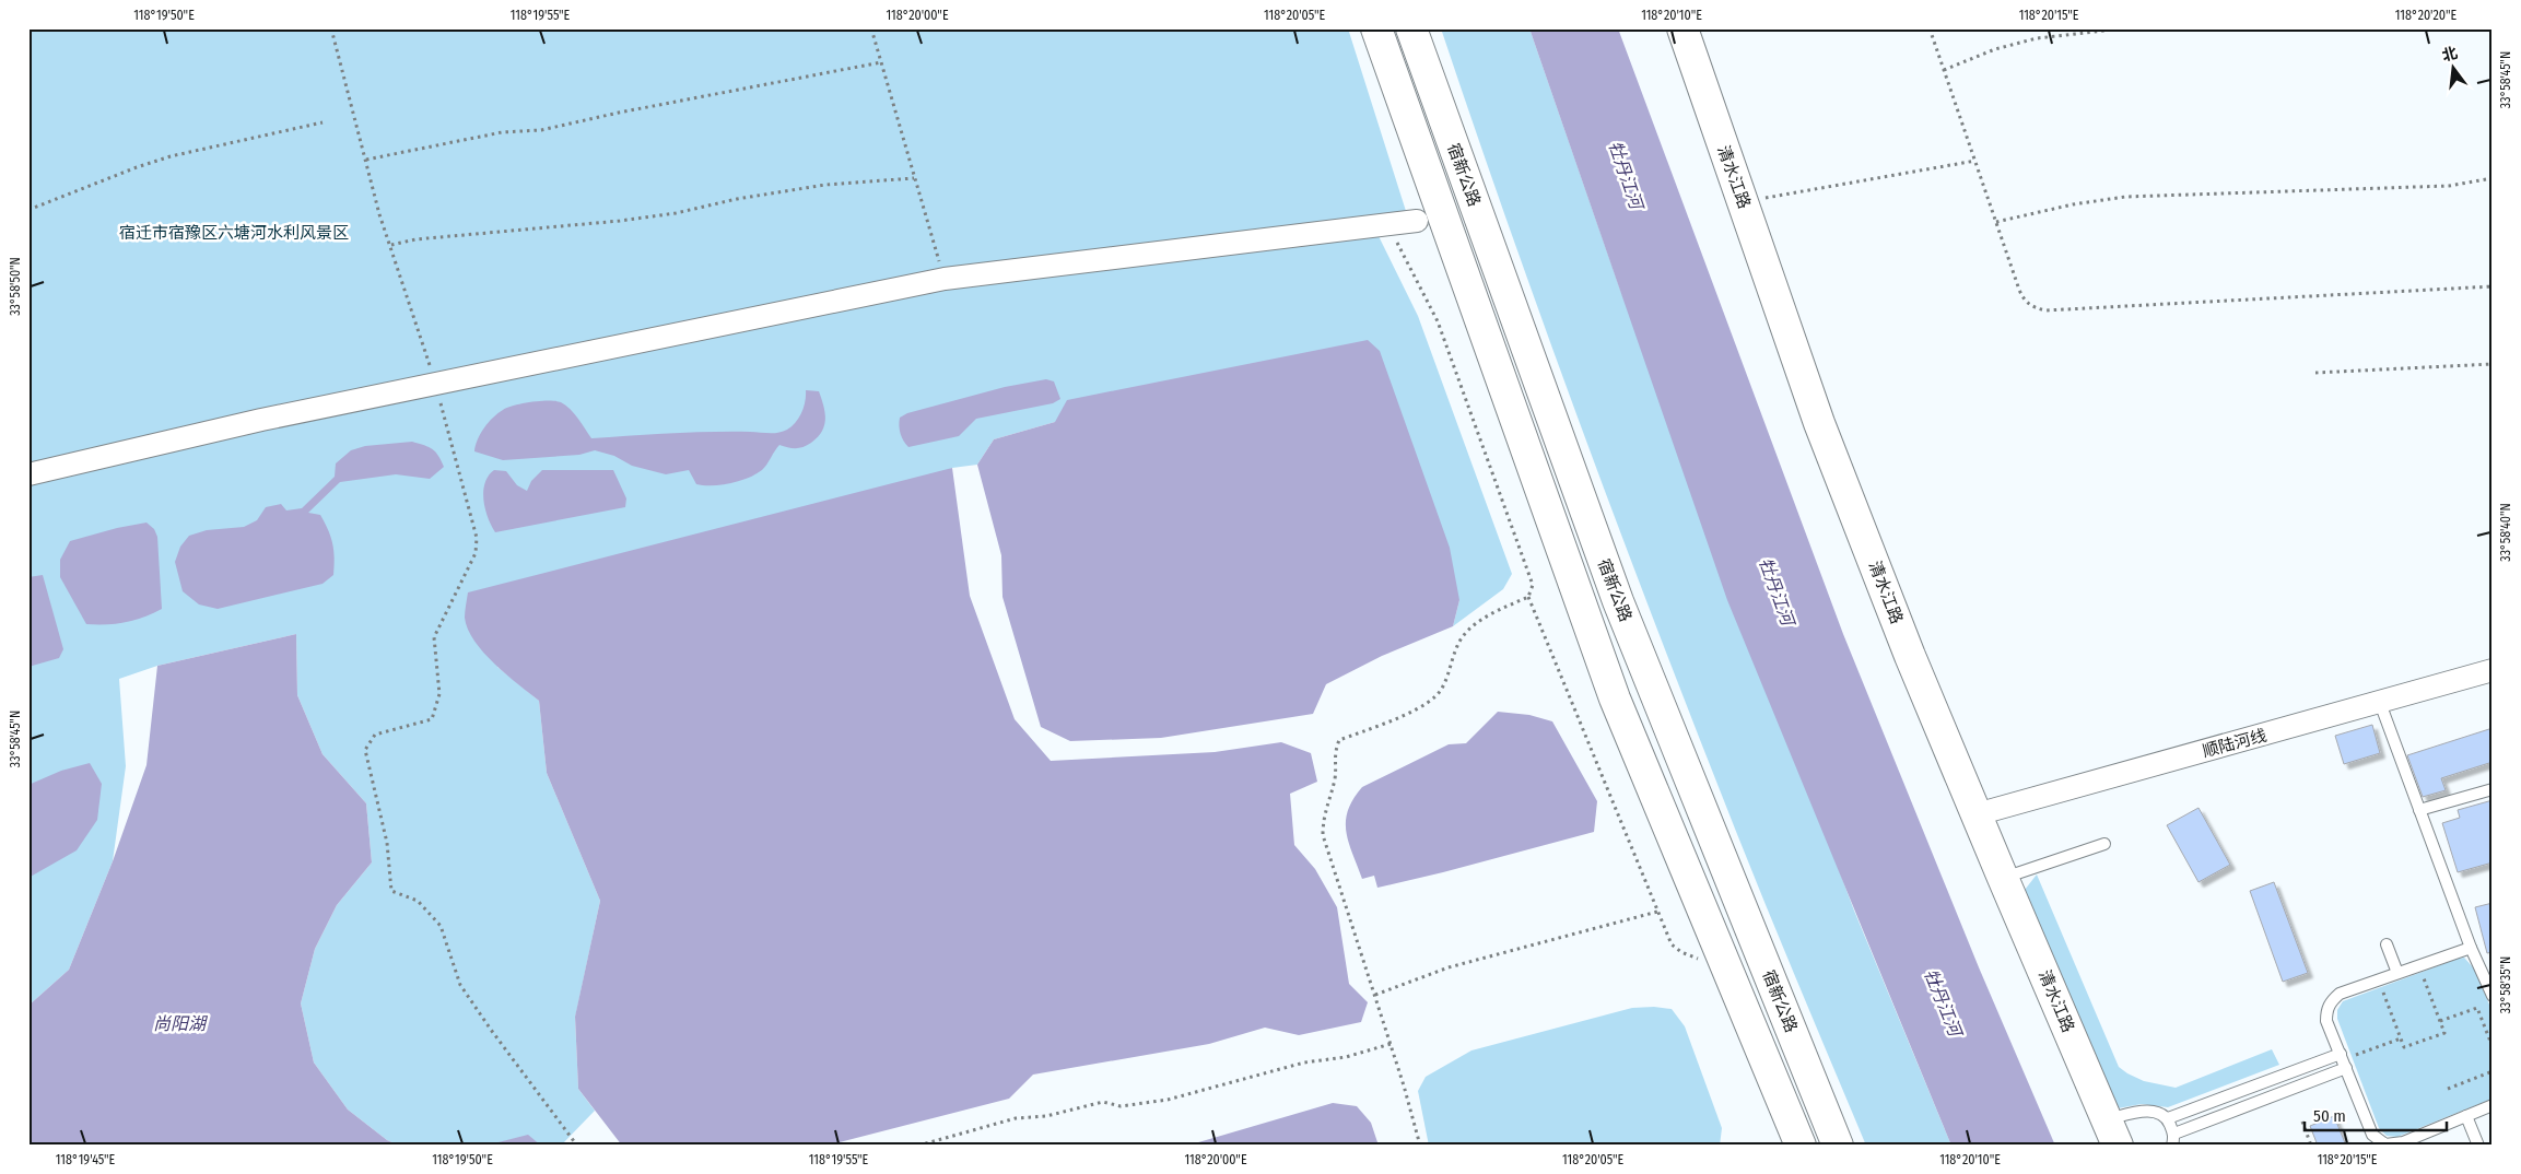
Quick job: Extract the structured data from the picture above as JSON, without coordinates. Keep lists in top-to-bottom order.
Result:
{
  "streets": {
    "main road": ["宿新公路", "清水江路"],
    "street": ["顺陆河线"]
  },
  "crossings": [
    ["清水江路", "顺陆河线"]
  ],
  "water": ["牡丹江河", "尚阳湖"],
  "parks": ["宿迁市宿豫区六塘河水利风景区"],
  "scale_bar": "50 m",
  "north": "top",
  "coordinates": [
    "118°19'50\"E",
    "118°19'55\"E",
    "118°20'00\"E",
    "118°20'05\"E",
    "118°20'10\"E",
    "118°20'15\"E",
    "118°20'20\"E",
    "33°58'45\"N",
    "33°58'50\"N",
    "33°58'40\"N",
    "33°58'35\"N",
    "118°19'45\"E"
  ]
}
